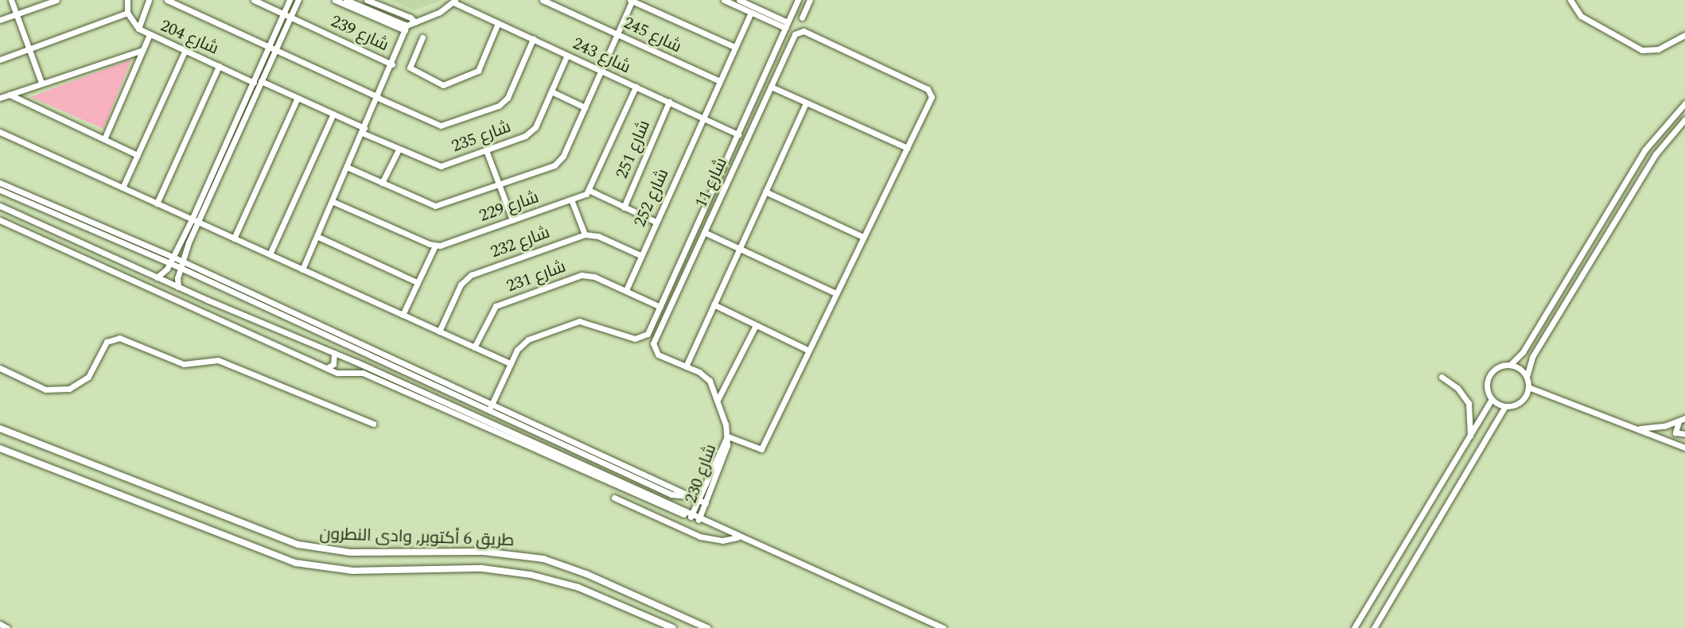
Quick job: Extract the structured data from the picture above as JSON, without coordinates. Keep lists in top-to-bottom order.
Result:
{
  "streets": {
    "street": [
      "شارع 239",
      "شارع 245",
      "شارع 204",
      "شارع 243",
      "شارع 235",
      "شارع 251",
      "شارع 11",
      "شارع 252",
      "شارع 229",
      "شارع 232",
      "شارع 231",
      "شارع 230",
      "طريق 6 أكتوبر, وادى النطرون"
    ]
  },
  "crossings": [
    ["شارع 245", "شارع 252"],
    ["شارع 204", "شارع 235"],
    ["شارع 243", "شارع 235"],
    ["شارع 243", "شارع 251"],
    ["شارع 243", "شارع 11"],
    ["شارع 243", "شارع 252"],
    ["شارع 11", "شارع 231"],
    ["شارع 11", "شارع 230"],
    ["شارع 252", "شارع 231"]
  ]
}
